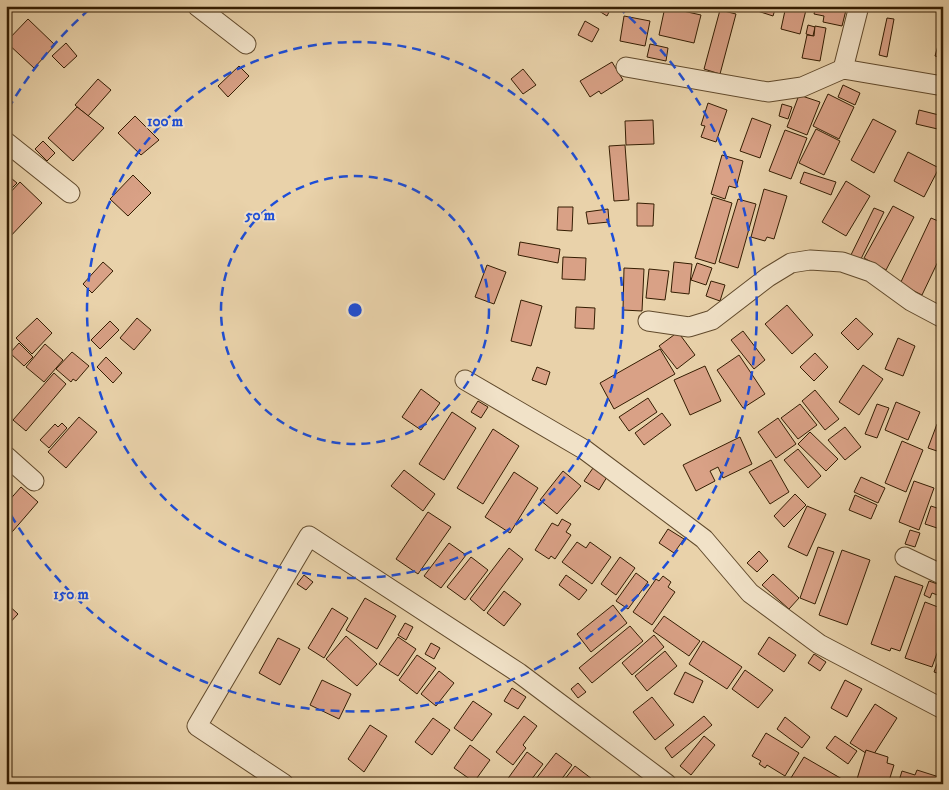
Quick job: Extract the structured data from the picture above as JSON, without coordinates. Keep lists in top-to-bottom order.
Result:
{
  "rings": ["100 m", "50 m", "150 m"]
}
